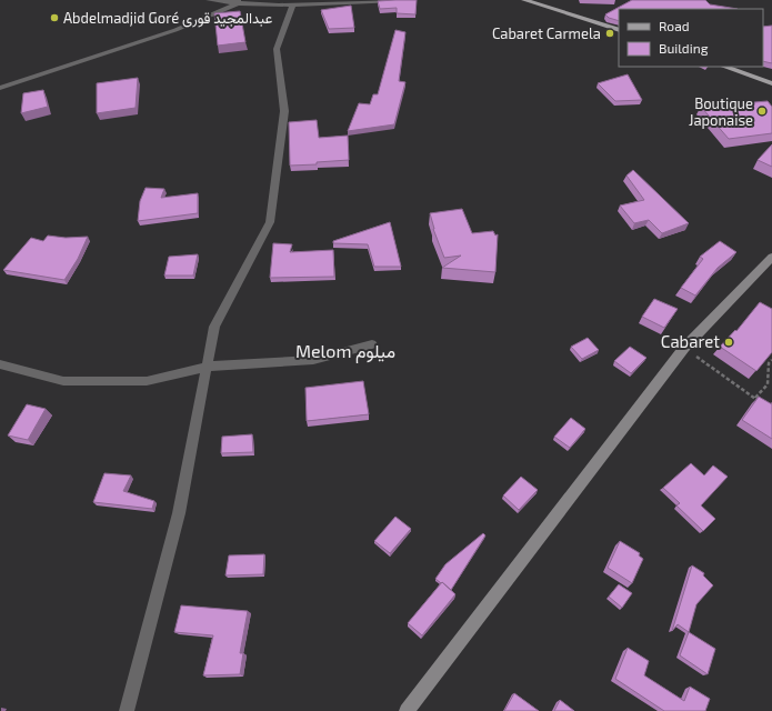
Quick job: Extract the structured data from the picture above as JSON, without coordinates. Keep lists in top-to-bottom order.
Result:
{
  "districts": ["Melom ميلوم"],
  "places": [
    "Abdelmadjid Goré عبدالمجيد قورى",
    "Cabaret Carmela",
    "Boutique Japonaise",
    "Cabaret"
  ],
  "legend": ["Road", "Building"]
}
